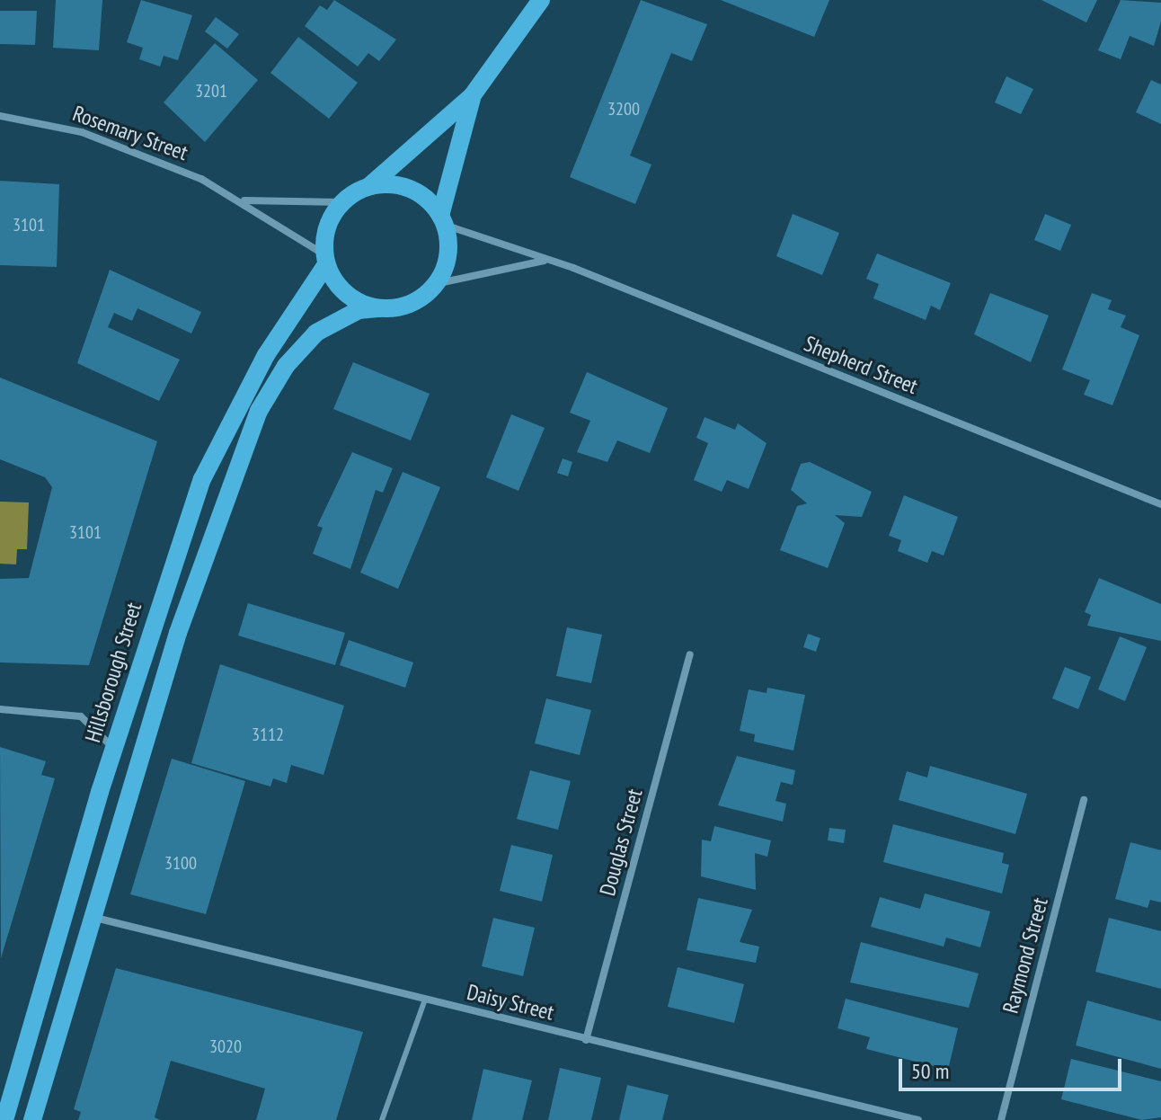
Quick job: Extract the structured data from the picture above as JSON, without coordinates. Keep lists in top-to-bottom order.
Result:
{
  "streets": {
    "main road": ["Hillsborough Street"],
    "street": [
      "Rosemary Street",
      "Shepherd Street",
      "Douglas Street",
      "Raymond Street",
      "Daisy Street"
    ]
  },
  "crossings": [
    ["Rosemary Street", "Shepherd Street"],
    ["Rosemary Street", "Hillsborough Street"],
    ["Shepherd Street", "Hillsborough Street"],
    ["Douglas Street", "Daisy Street"]
  ],
  "house_numbers": [
    "3201",
    "3200",
    "3101",
    "3101",
    "3112",
    "3100",
    "3020"
  ],
  "scale_bar": "50 m"
}
